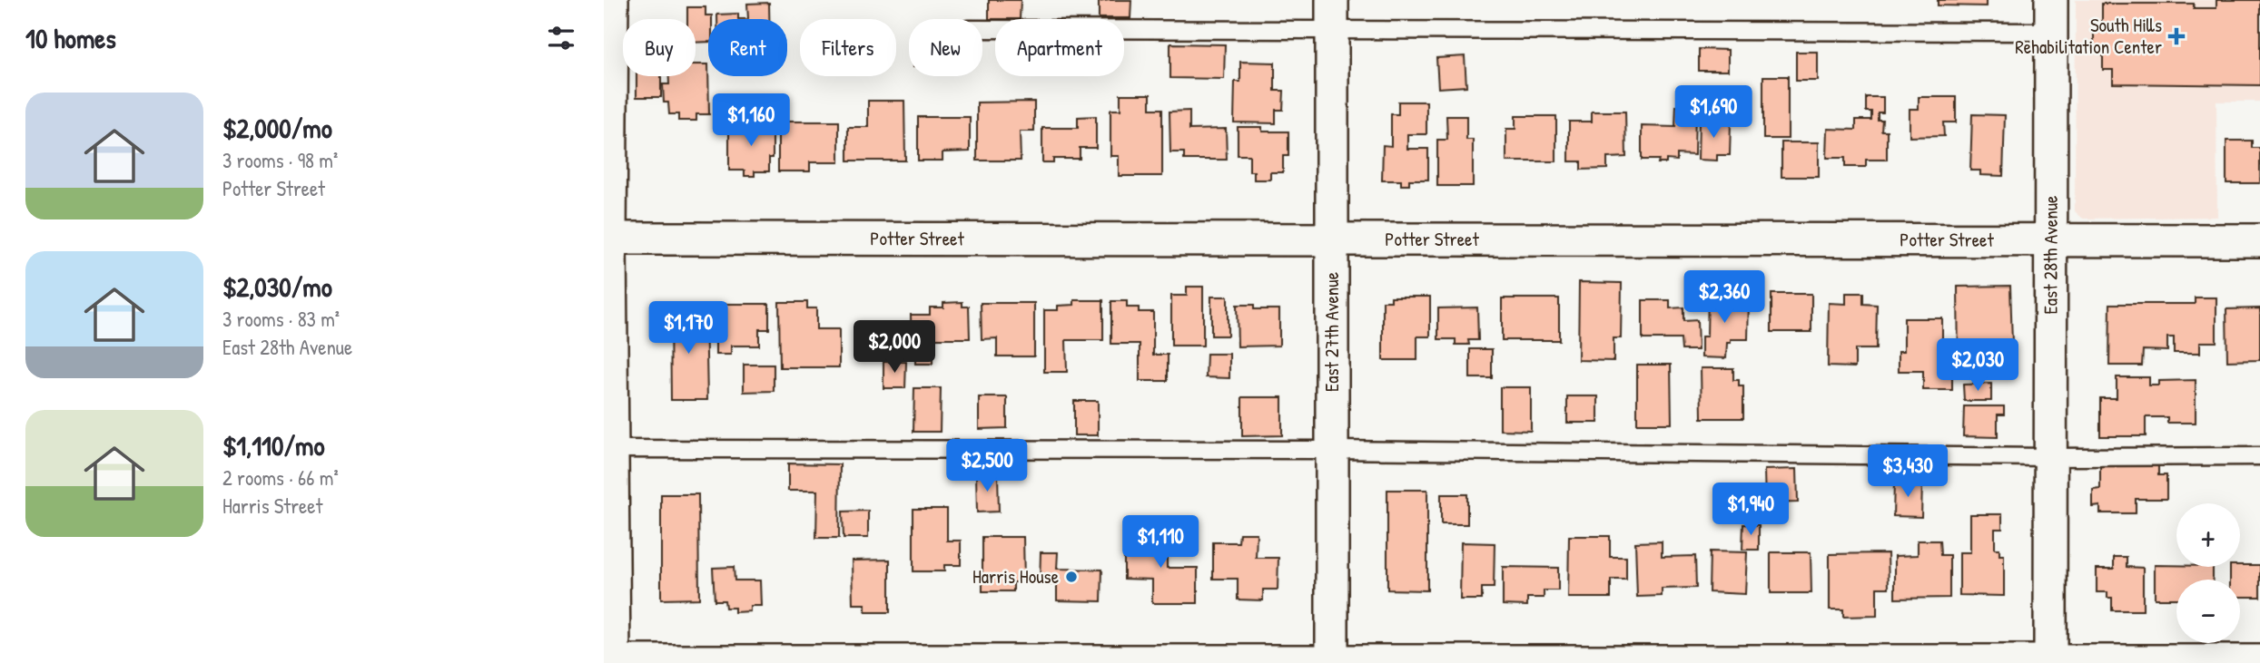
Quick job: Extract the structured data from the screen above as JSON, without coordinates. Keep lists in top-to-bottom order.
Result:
{
  "streets": {
    "street": ["Potter Street", "East 28th Avenue", "East 27th Avenue"]
  },
  "crossings": [
    ["Potter Street", "East 28th Avenue"],
    ["Potter Street", "East 27th Avenue"]
  ],
  "places": {
    "health": ["South Hills Rehabilitation Center"],
    "other": ["Harris House"]
  },
  "page": {
    "heading": "10 homes",
    "chip": [
      "Buy",
      "Rent",
      "Filters",
      "New",
      "Apartment"
    ],
    "list": [
      {
        "name": "$2,000/mo",
        "note": "3 rooms · 98 m² · Potter Street"
      },
      {
        "name": "$2,030/mo",
        "note": "3 rooms · 83 m² · East 28th Avenue"
      },
      {
        "name": "$1,110/mo",
        "note": "2 rooms · 66 m² · Harris Street"
      }
    ],
    "price": [
      "$1,690",
      "$1,160",
      "$2,360",
      "$1,170",
      "$2,000",
      "$2,030",
      "$2,500",
      "$3,430",
      "$1,940",
      "$1,110"
    ],
    "map_buttons": ["+", "−"]
  }
}
